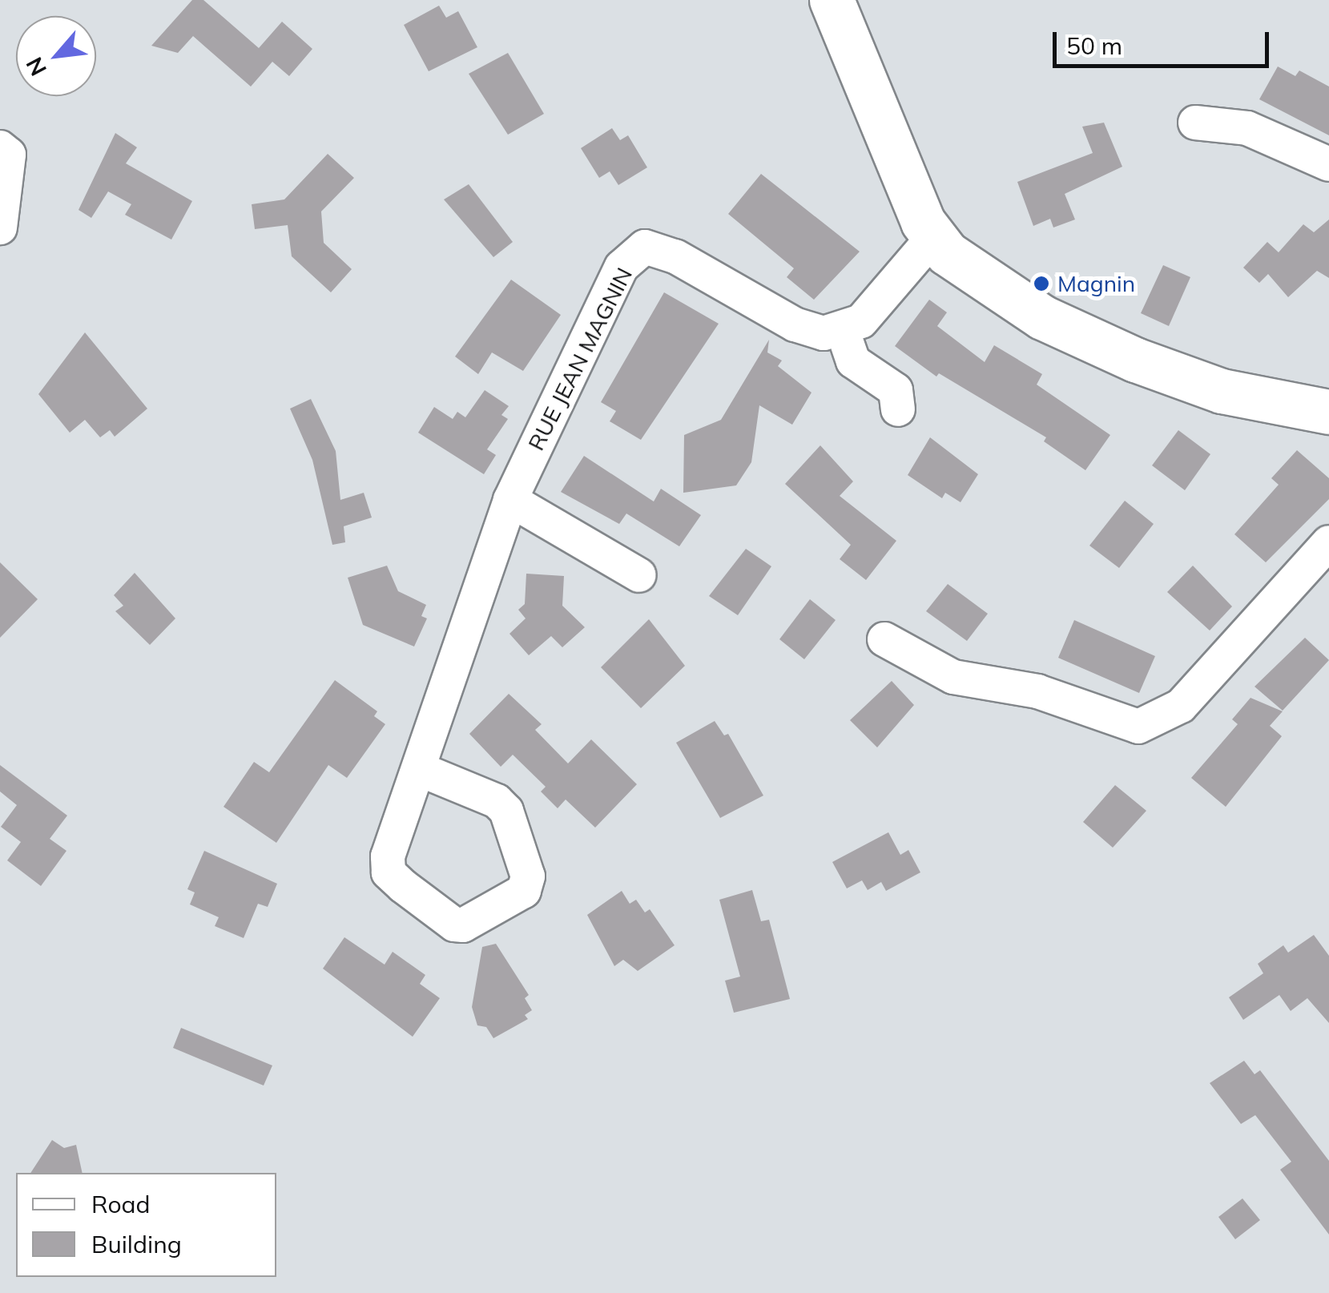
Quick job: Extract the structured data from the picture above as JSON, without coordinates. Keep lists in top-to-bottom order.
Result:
{
  "streets": {
    "street": ["RUE JEAN MAGNIN"]
  },
  "places": ["Magnin"],
  "legend": ["Road", "Building"],
  "scale_bar": "50 m",
  "north": "bottom left"
}
